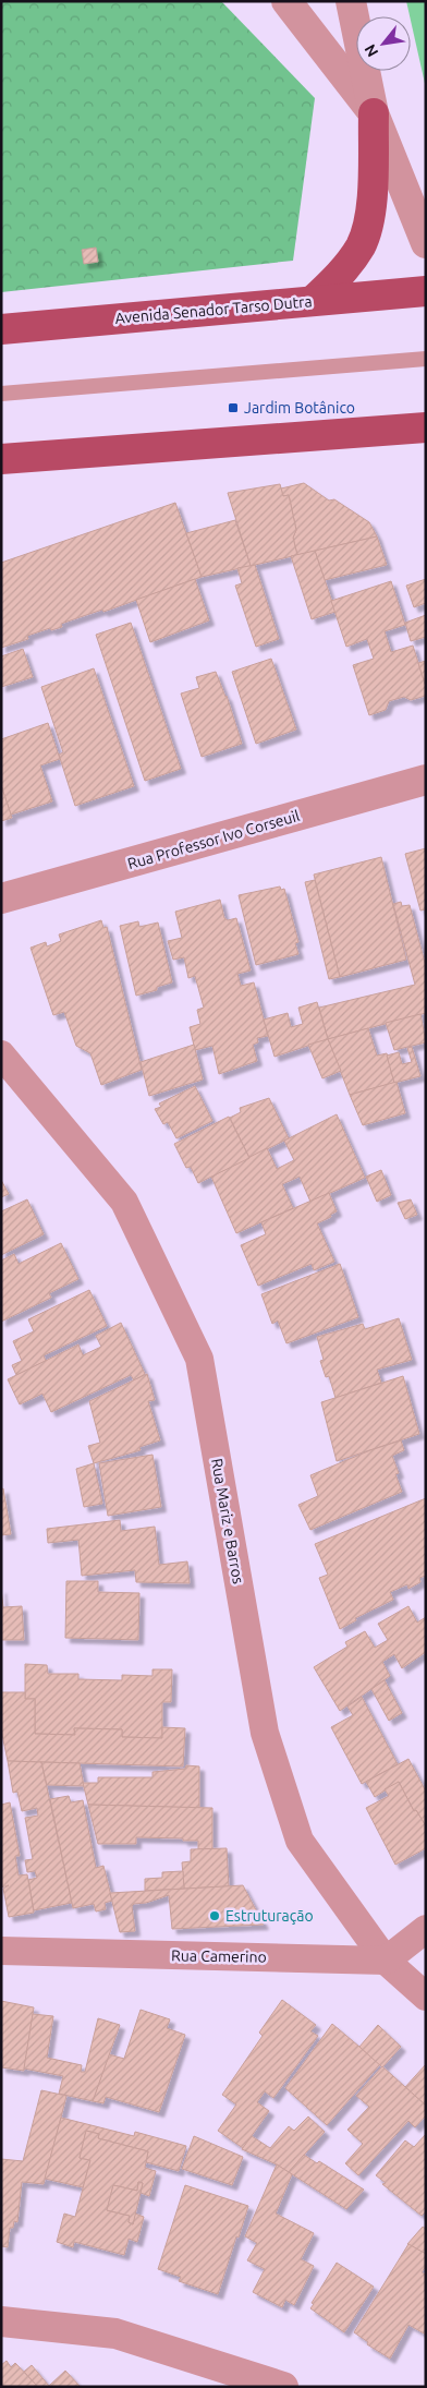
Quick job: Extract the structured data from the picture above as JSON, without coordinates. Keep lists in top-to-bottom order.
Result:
{
  "streets": {
    "main road": ["Avenida Senador Tarso Dutra"],
    "street": ["Rua Professor Ivo Corseuil", "Rua Mariz e Barros", "Rua Camerino"]
  },
  "crossings": [
    ["Rua Mariz e Barros", "Rua Camerino"]
  ],
  "places": {
    "transit": ["Jardim Botânico"],
    "other": ["Estruturação"]
  },
  "north": "bottom left"
}
